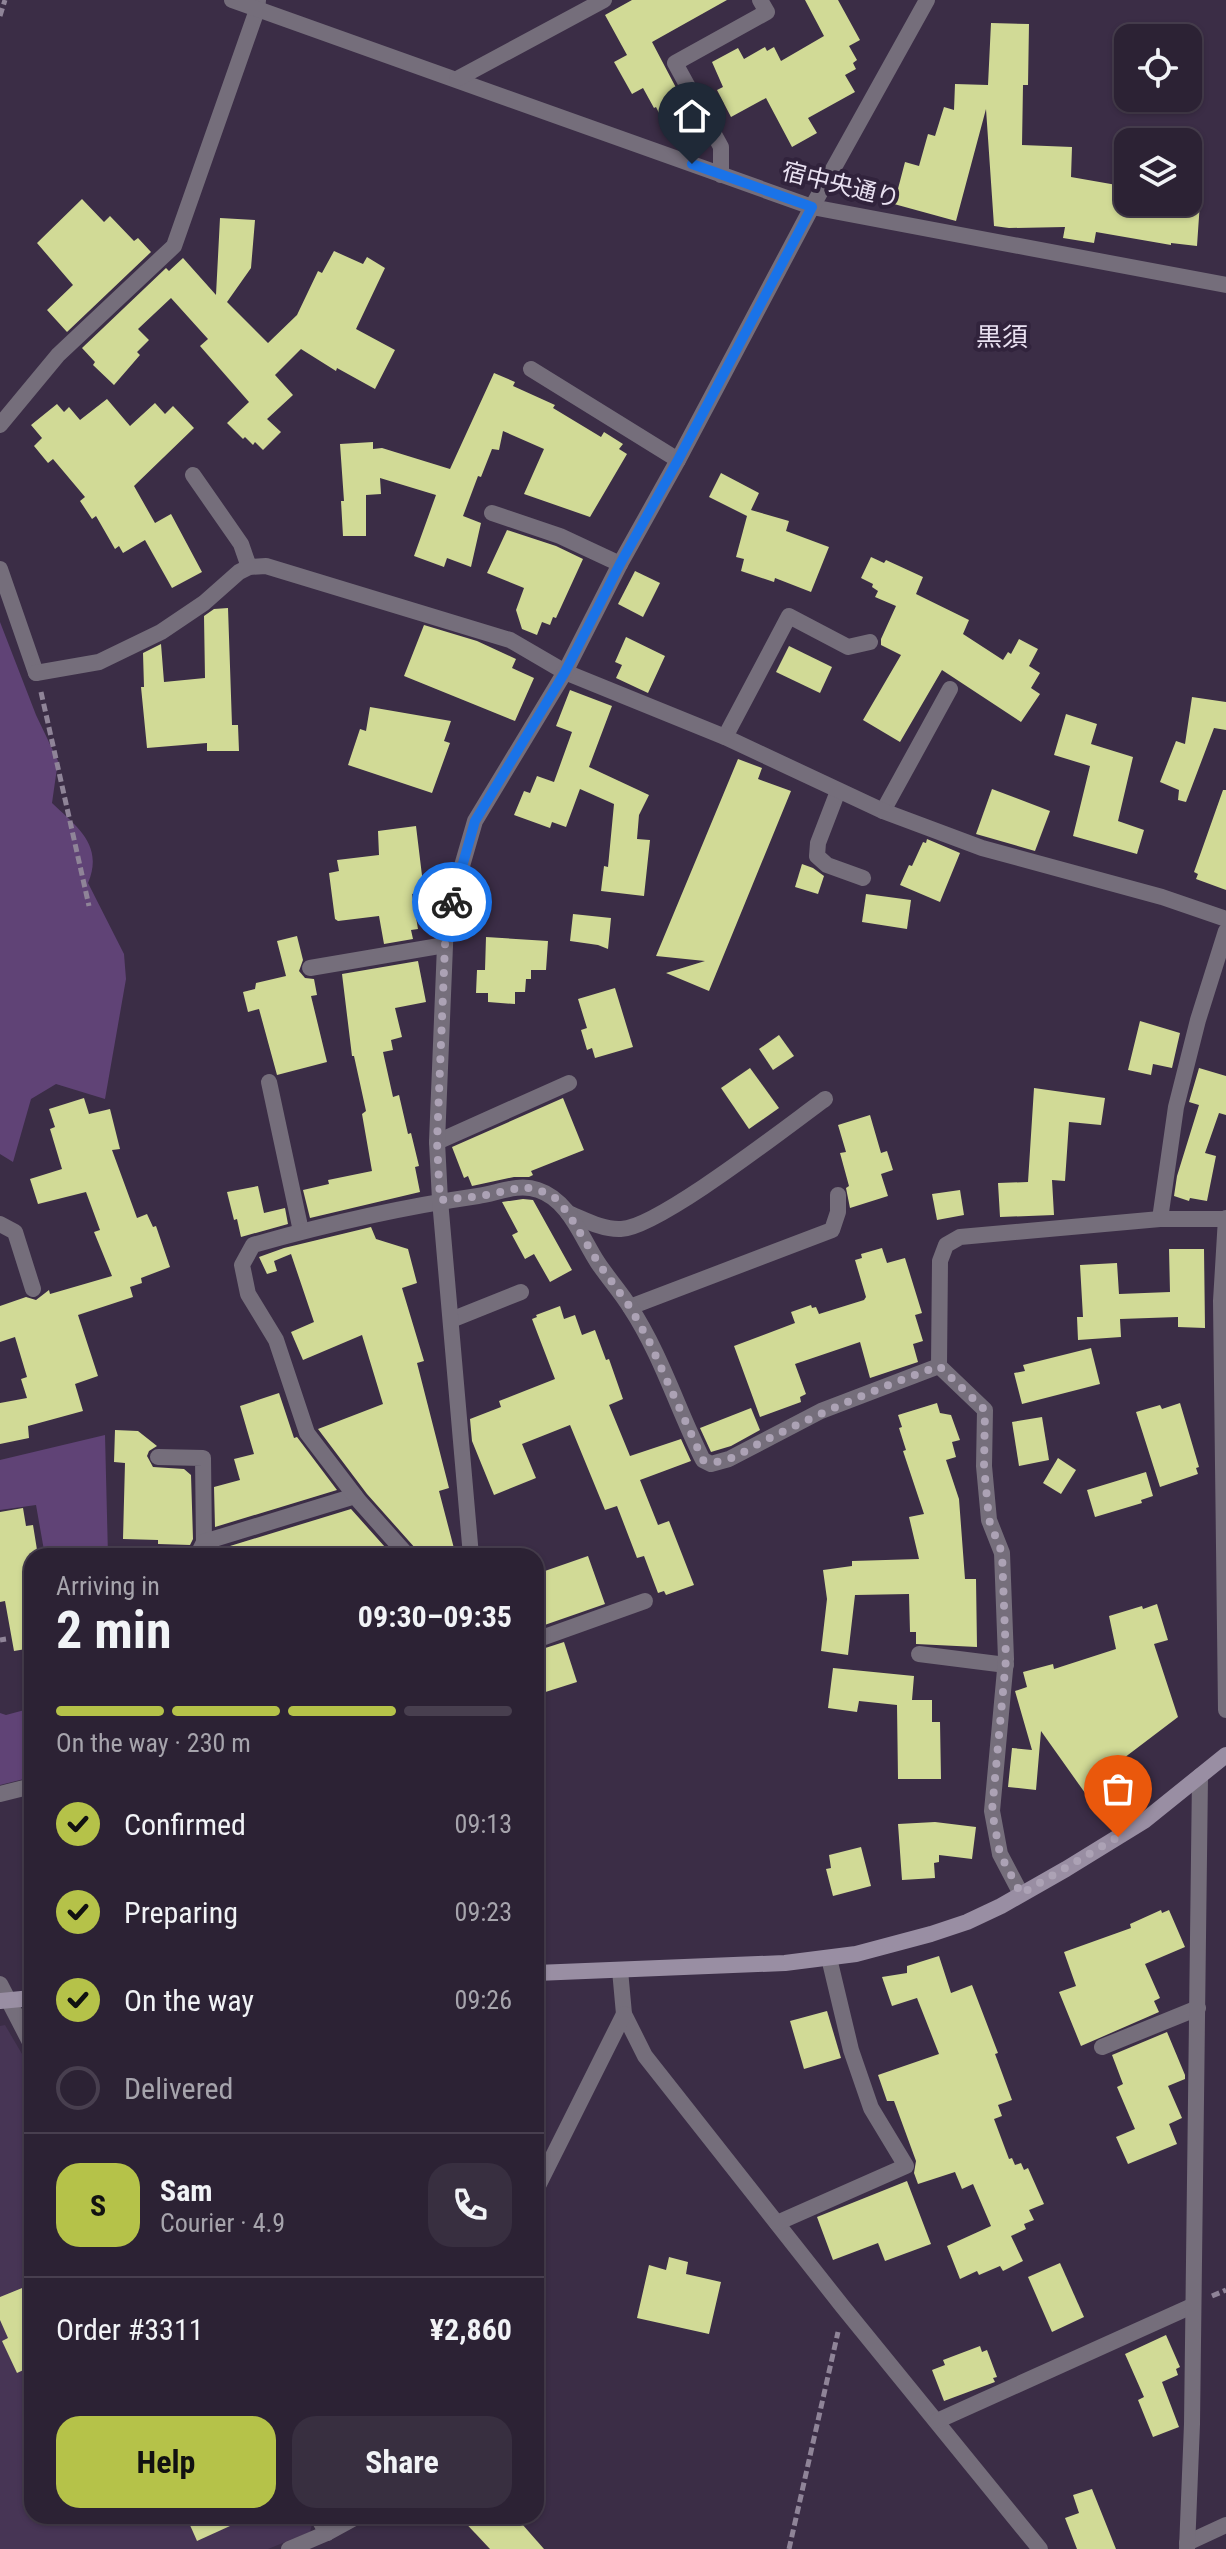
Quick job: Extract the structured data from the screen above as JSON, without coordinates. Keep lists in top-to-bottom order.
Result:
{
  "streets": {
    "street": ["宿中央通り"]
  },
  "districts": ["黒須"],
  "page": {
    "heading": ["2 min", "Arriving in", "09:30–09:35"],
    "panel": [
      "Sam",
      "Courier · 4.9",
      "Order #3311",
      "¥2,860"
    ],
    "bar": "On the way · 230 m",
    "list": [
      ["Confirmed", "09:13"],
      ["Preparing", "09:23"],
      ["On the way", "09:26"],
      "Delivered"
    ],
    "round": "S",
    "buttons": ["Help", "Share"]
  }
}
